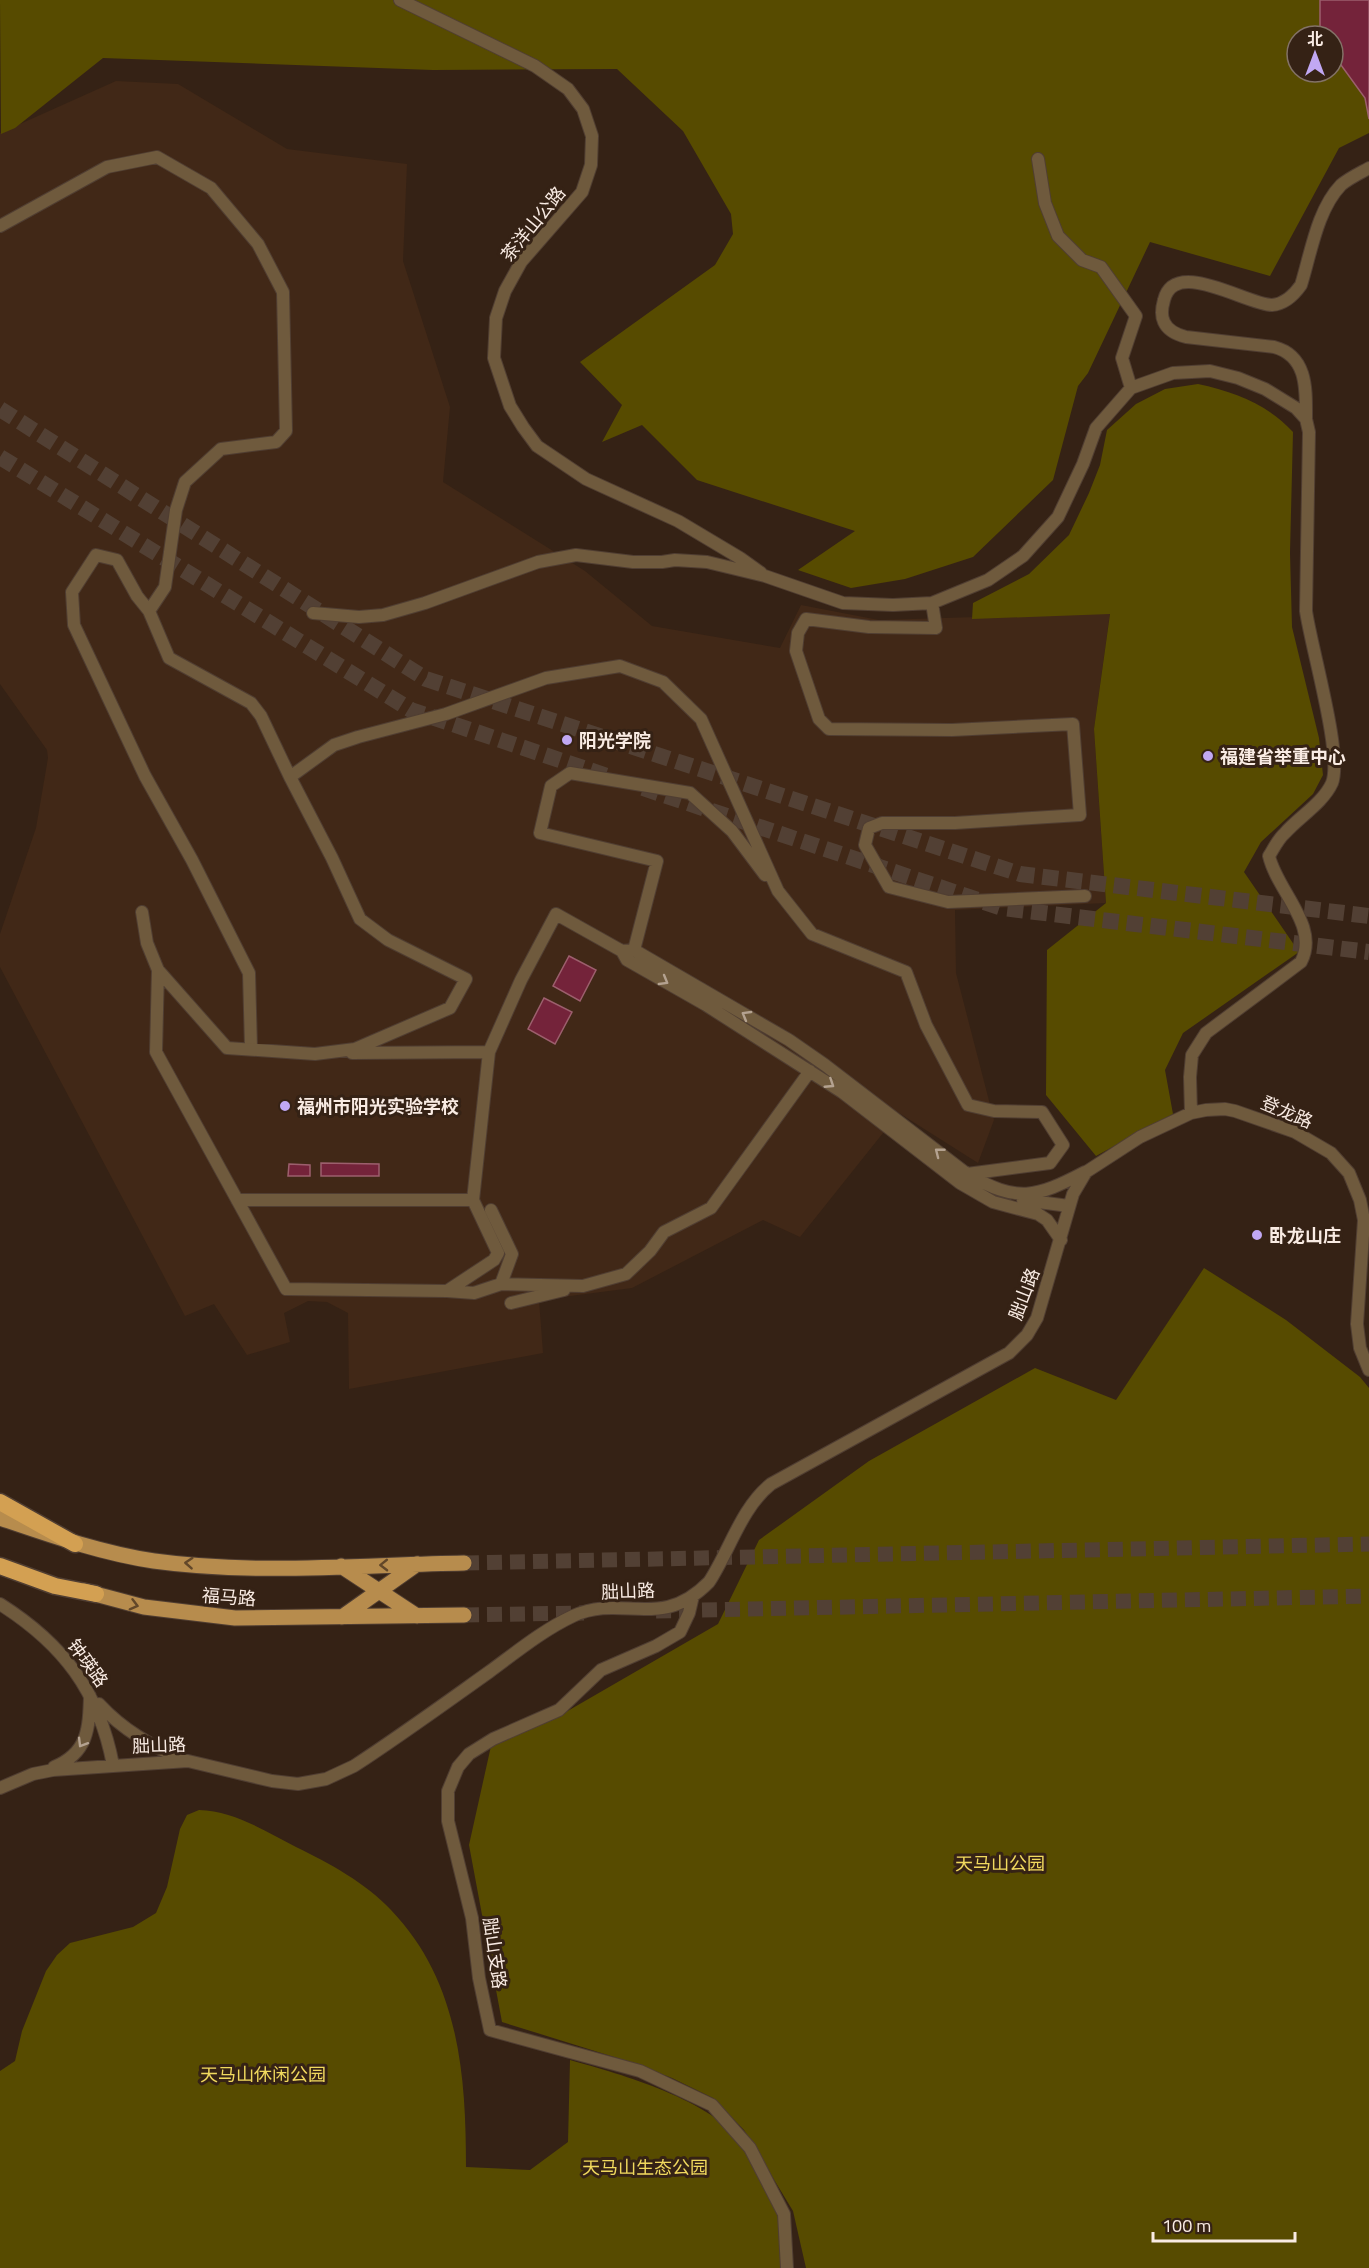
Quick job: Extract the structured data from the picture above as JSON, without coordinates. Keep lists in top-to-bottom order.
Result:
{
  "streets": {
    "main road": ["福马路"],
    "street": [
      "茶洋山公路",
      "登龙路",
      "胐山路",
      "钟瑛路",
      "胐山支路"
    ]
  },
  "crossings": [
    ["登龙路", "胐山路"],
    ["胐山路", "钟瑛路"],
    ["胐山路", "胐山支路"]
  ],
  "parks": ["天马山公园", "天马山休闲公园", "天马山生态公园"],
  "places": [
    "阳光学院",
    "福建省举重中心",
    "福州市阳光实验学校",
    "卧龙山庄"
  ],
  "scale_bar": "100 m",
  "north": "top"
}
